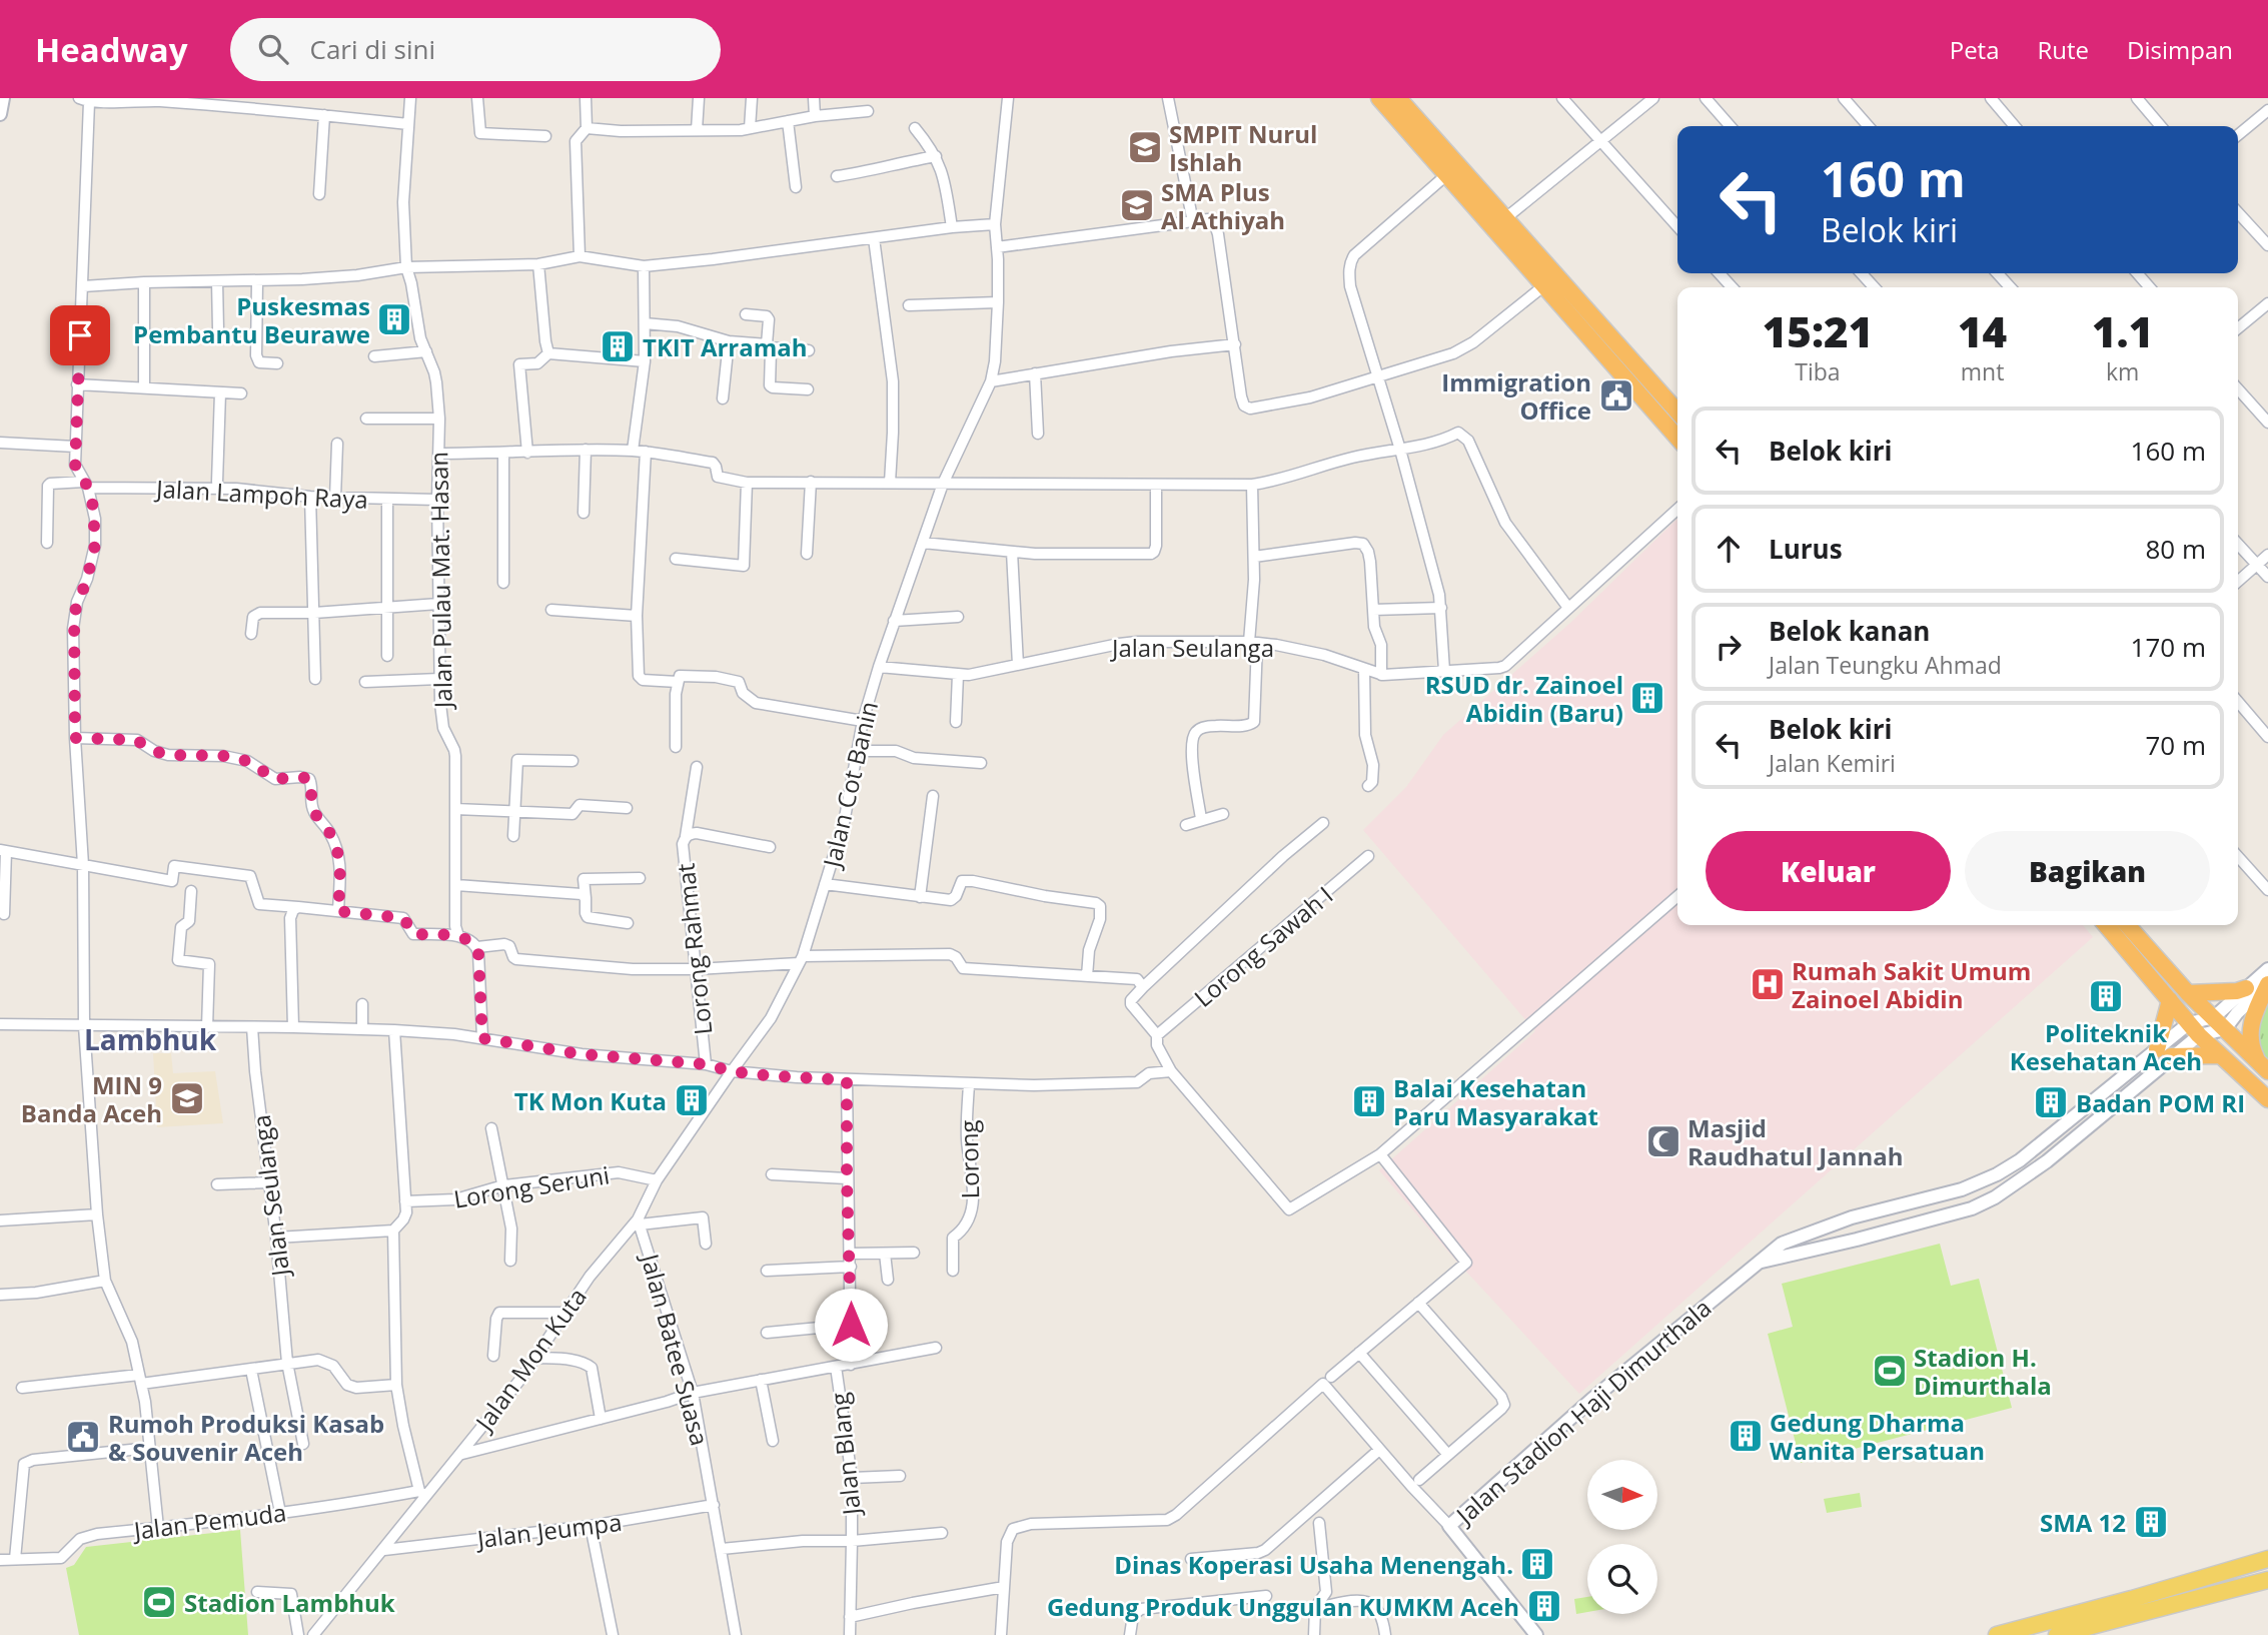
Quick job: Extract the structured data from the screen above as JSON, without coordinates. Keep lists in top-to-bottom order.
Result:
{
  "streets": {
    "street": [
      "Jalan Lampoh Raya",
      "Jalan Pulau Mat. Hasan",
      "Jalan Seulanga",
      "Jalan Cot Banin",
      "Lorong Sawah I",
      "Lorong Rahmat",
      "Lorong",
      "Lorong Seruni",
      "Jalan Batee Suasa",
      "Jalan Mon Kuta",
      "Jalan Stadion Haji Dimurthala",
      "Jalan Blang",
      "Jalan Pemuda",
      "Jalan Jeumpa"
    ]
  },
  "crossings": [
    ["Jalan Lampoh Raya", "Jalan Pulau Mat. Hasan"],
    ["Jalan Seulanga", "Jalan Cot Banin"],
    ["Jalan Cot Banin", "Jalan Mon Kuta"],
    ["Lorong Seruni", "Jalan Mon Kuta"],
    ["Jalan Batee Suasa", "Jalan Mon Kuta"],
    ["Jalan Batee Suasa", "Jalan Jeumpa"],
    ["Jalan Mon Kuta", "Jalan Pemuda"],
    ["Jalan Mon Kuta", "Jalan Jeumpa"]
  ],
  "districts": ["Lambhuk"],
  "places": {
    "school or university": ["SMPIT Nurul Ishlah", "SMA Plus Al Athiyah", "MIN 9 Banda Aceh"],
    "building": [
      "Puskesmas Pembantu Beurawe",
      "TKIT Arramah",
      "RSUD dr. Zainoel Abidin (Baru)",
      "Politeknik Kesehatan Aceh",
      "TK Mon Kuta",
      "Balai Kesehatan Paru Masyarakat",
      "Badan POM RI",
      "Gedung Dharma Wanita Persatuan",
      "SMA 12",
      "Dinas Koperasi Usaha Menengah.",
      "Gedung Produk Unggulan KUMKM Aceh"
    ],
    "public building": ["Immigration Office", "Rumoh Produksi Kasab & Souvenir Aceh"],
    "hospital": ["Rumah Sakit Umum Zainoel Abidin"],
    "mosque": ["Masjid Raudhatul Jannah"],
    "sports": ["Stadion H. Dimurthala", "Stadion Lambhuk"]
  },
  "north": "right",
  "page": {
    "header": "Headway",
    "search": "Cari di sini",
    "nav": ["Peta", "Rute", "Disimpan"],
    "turn": ["160 m", "Belok kiri"],
    "eta": [
      "15:21",
      "Tiba",
      "14",
      "mnt",
      "1.1",
      "km"
    ],
    "list": [
      {
        "name": "Belok kiri",
        "value": "160 m"
      },
      {
        "name": "Lurus",
        "value": "80 m"
      },
      {
        "name": "Belok kanan",
        "note": "Jalan Teungku Ahmad",
        "value": "170 m"
      },
      {
        "name": "Belok kiri",
        "note": "Jalan Kemiri",
        "value": "70 m"
      }
    ],
    "buttons": ["Keluar", "Bagikan"]
  }
}
